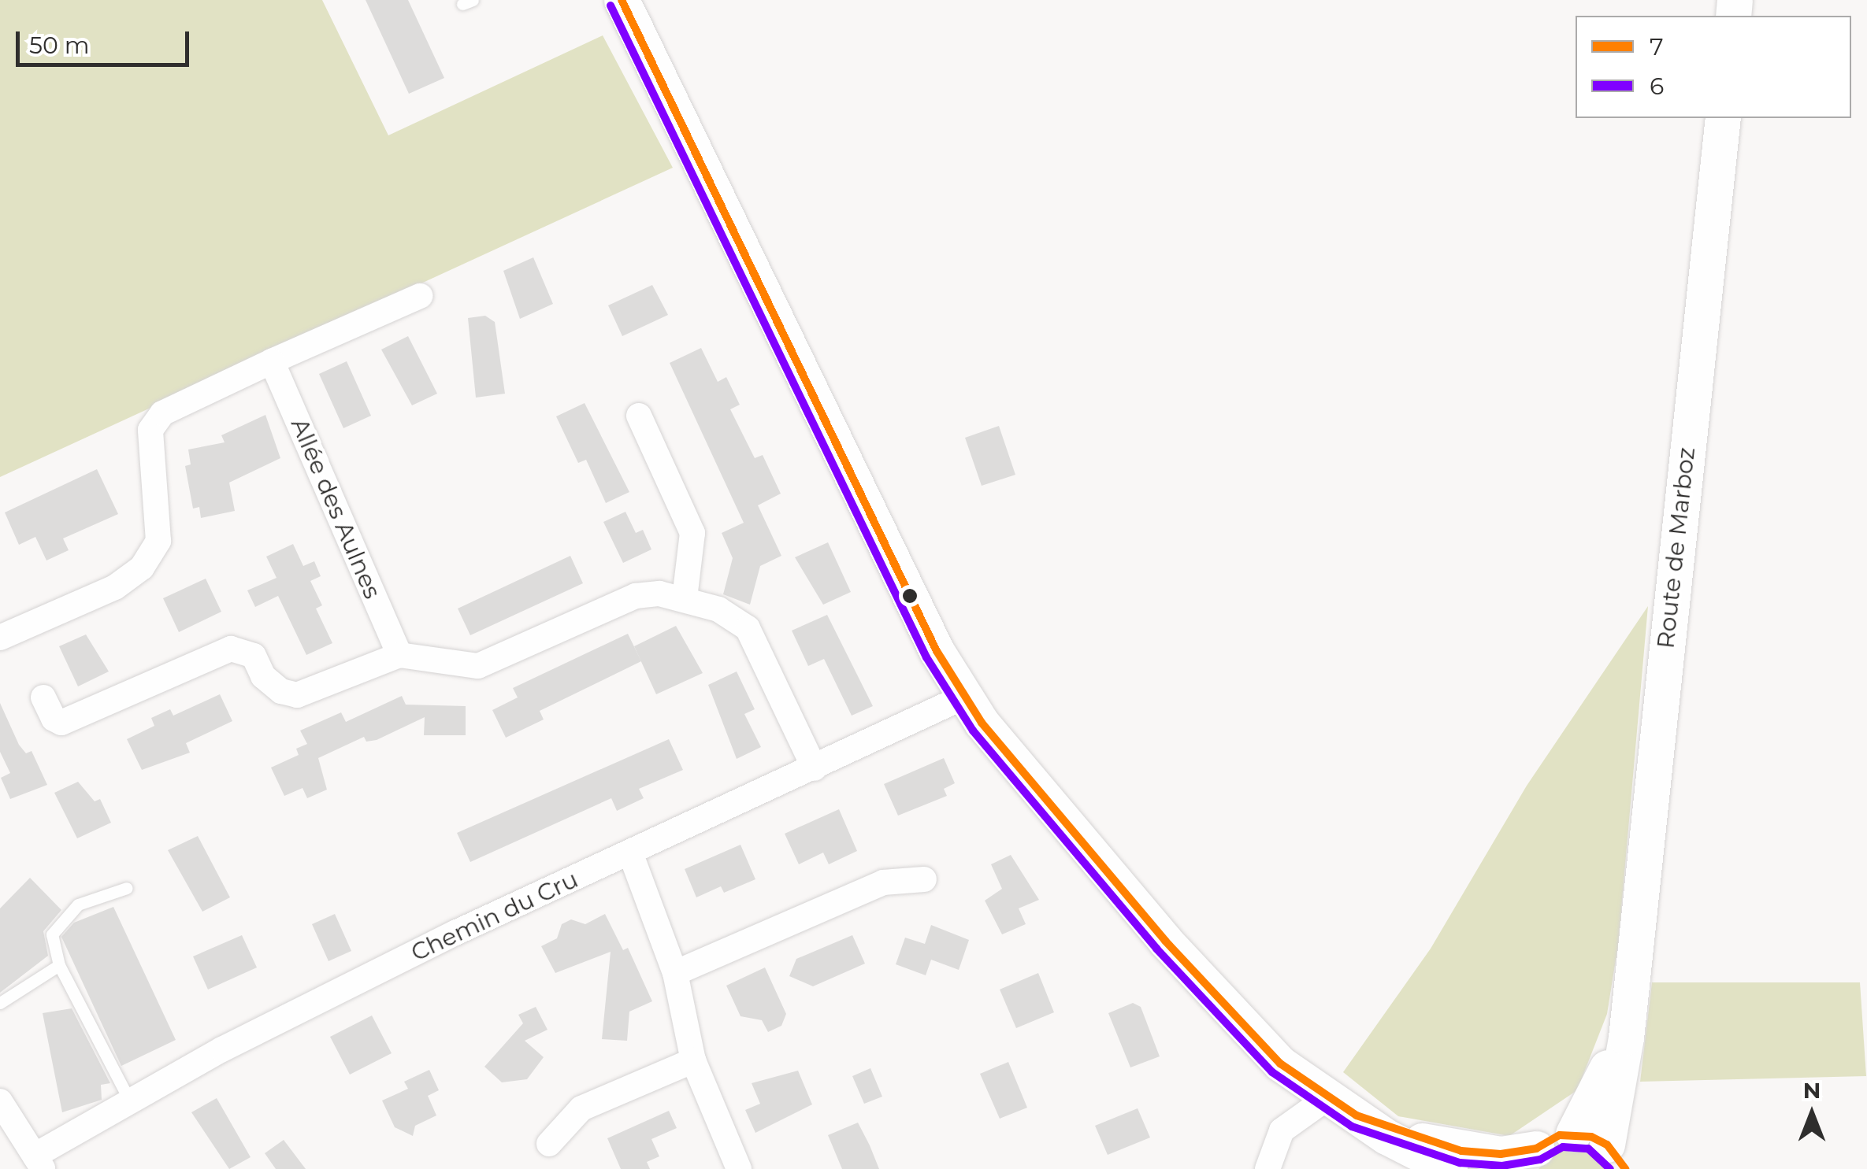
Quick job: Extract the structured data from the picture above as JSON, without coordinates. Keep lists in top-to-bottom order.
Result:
{
  "streets": {
    "street": ["Allée des Aulnes", "Route de Marboz", "Chemin du Cru"]
  },
  "lines": ["transit line 7", "transit line 6"],
  "legend": ["7", "6"],
  "scale_bar": "50 m",
  "north": "top"
}
